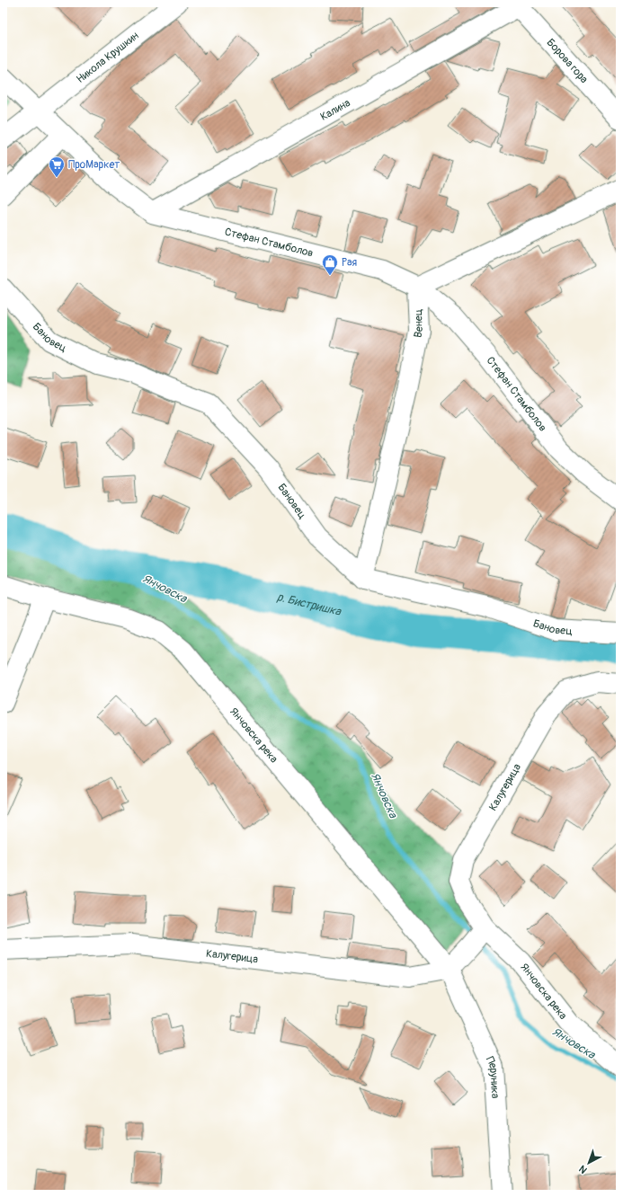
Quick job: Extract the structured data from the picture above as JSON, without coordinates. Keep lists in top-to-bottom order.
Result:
{
  "streets": {
    "street": [
      "Никола Крушкин",
      "Борова гора",
      "Калина",
      "Стефан Стамболов",
      "Венец",
      "Бановец",
      "Янчовска река",
      "Калугерица",
      "Перуника"
    ]
  },
  "crossings": [
    ["Никола Крушкин", "Стефан Стамболов"],
    ["Борова гора", "Калина"],
    ["Калина", "Стефан Стамболов"],
    ["Стефан Стамболов", "Венец"],
    ["Венец", "Бановец"],
    ["Янчовска река", "Калугерица"],
    ["Янчовска река", "Перуника"],
    ["Калугерица", "Перуника"]
  ],
  "water": ["Янчовска", "р. Бистришка"],
  "places": {
    "supermarket": ["ПроМаркет"],
    "shop": ["Рая"]
  },
  "north": "bottom left"
}
